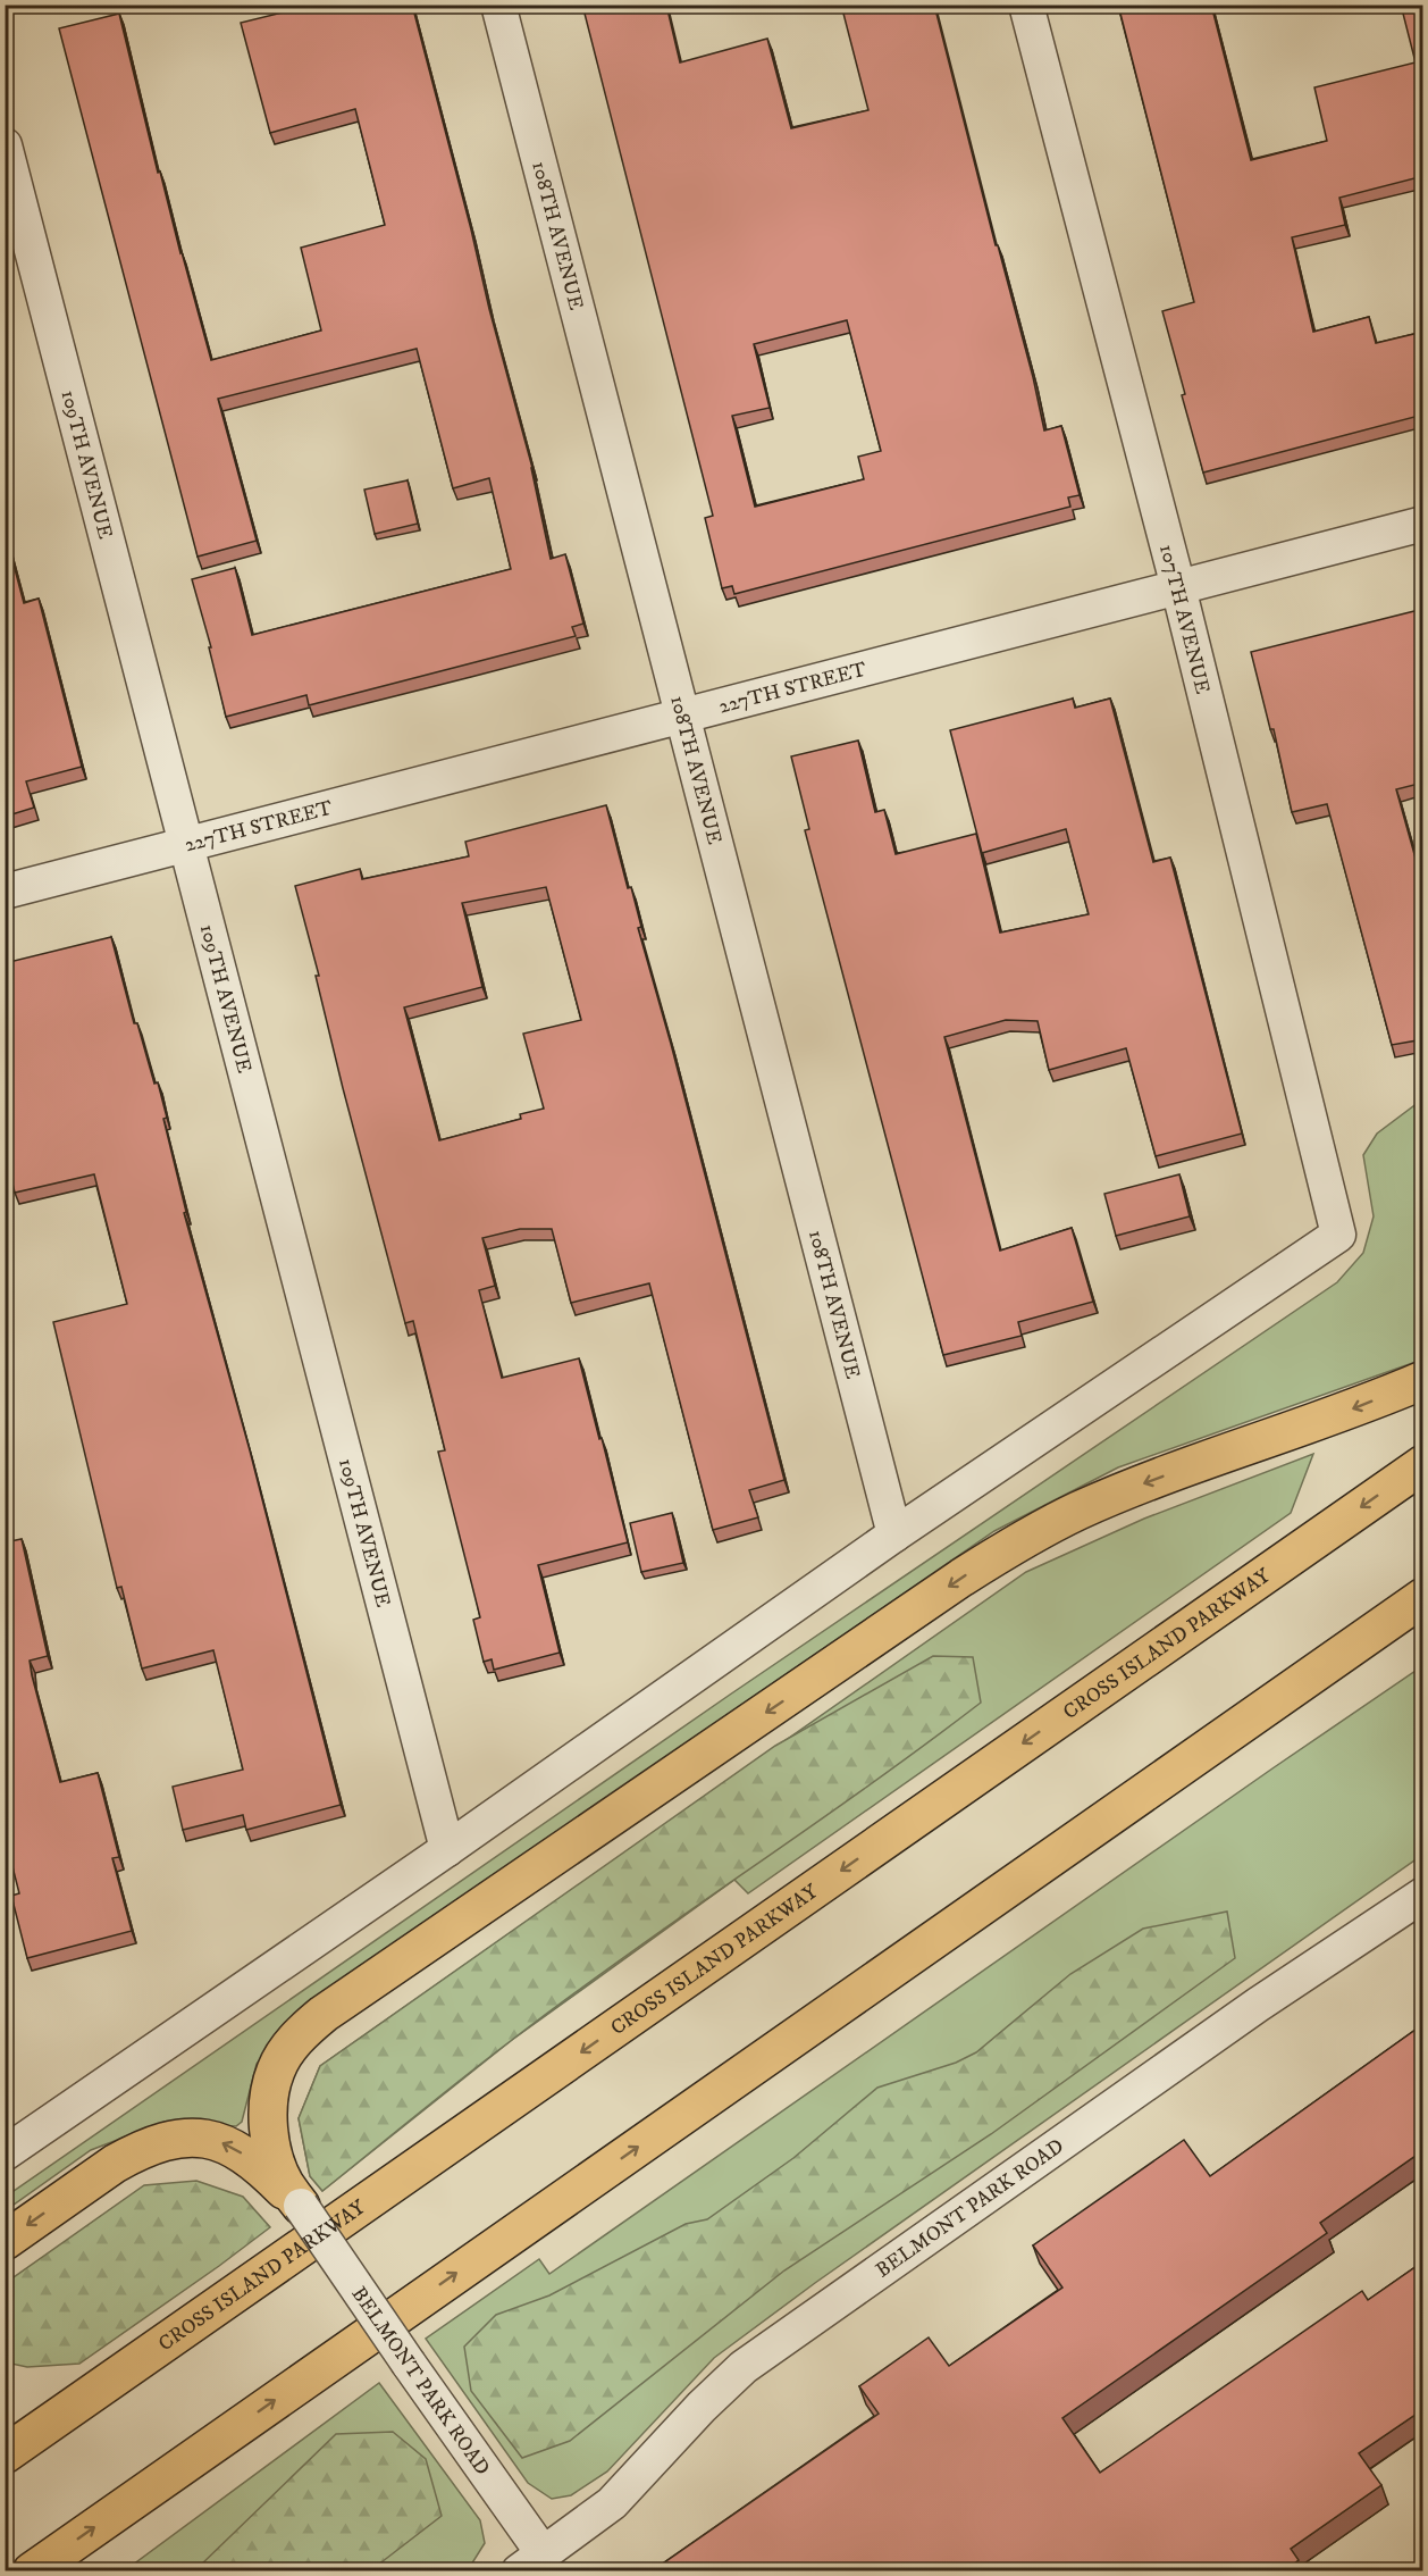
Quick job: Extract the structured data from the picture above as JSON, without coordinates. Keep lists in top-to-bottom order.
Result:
{
  "streets": {
    "highway": ["CROSS ISLAND PARKWAY"],
    "street": [
      "108TH AVENUE",
      "109TH AVENUE",
      "107TH AVENUE",
      "227TH STREET",
      "BELMONT PARK ROAD"
    ]
  },
  "crossings": [
    ["108TH AVENUE", "107TH AVENUE"],
    ["108TH AVENUE", "227TH STREET"],
    ["109TH AVENUE", "227TH STREET"],
    ["107TH AVENUE", "227TH STREET"]
  ]
}
